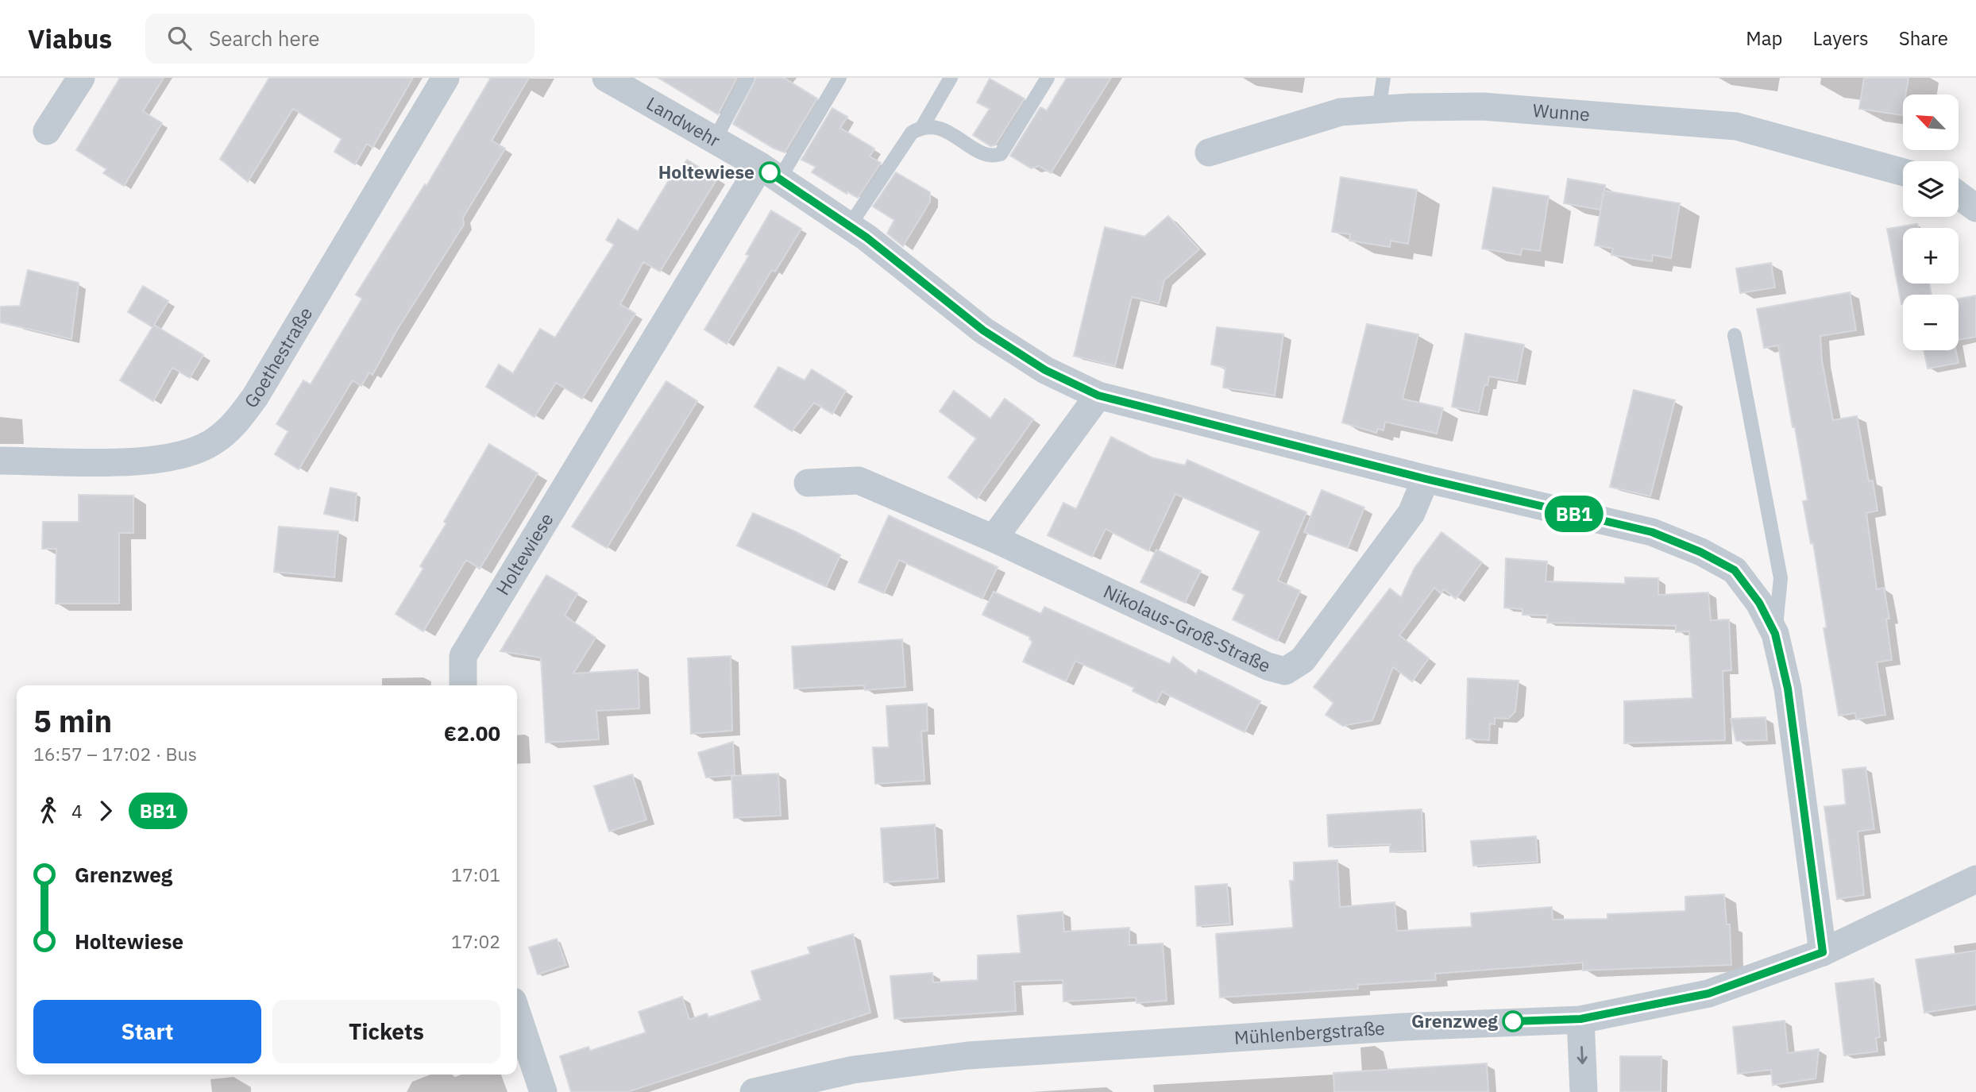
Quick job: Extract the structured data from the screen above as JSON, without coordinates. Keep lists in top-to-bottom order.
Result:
{
  "streets": {
    "street": [
      "Wunne",
      "Landwehr",
      "Goethestraße",
      "Holtewiese",
      "Nikolaus-Groß-Straße",
      "Mühlenbergstraße"
    ]
  },
  "crossings": [
    ["Landwehr", "Holtewiese"],
    ["Landwehr", "Nikolaus-Groß-Straße"],
    ["Landwehr", "Mühlenbergstraße"]
  ],
  "places": ["Holtewiese", "Grenzweg"],
  "lines": ["bus line BB1"],
  "north": "top left",
  "page": {
    "header": "Viabus",
    "search": "Search here",
    "nav": ["Map", "Layers", "Share"],
    "on_map": "BB1",
    "map_buttons": ["+", "−"],
    "heading": ["5 min", "16:57 – 17:02 · Bus", "€2.00"],
    "legs": ["4", "BB1"],
    "list": [
      {
        "name": "Grenzweg",
        "value": "17:01"
      },
      {
        "name": "Holtewiese",
        "value": "17:02"
      }
    ],
    "buttons": ["Start", "Tickets"]
  }
}
